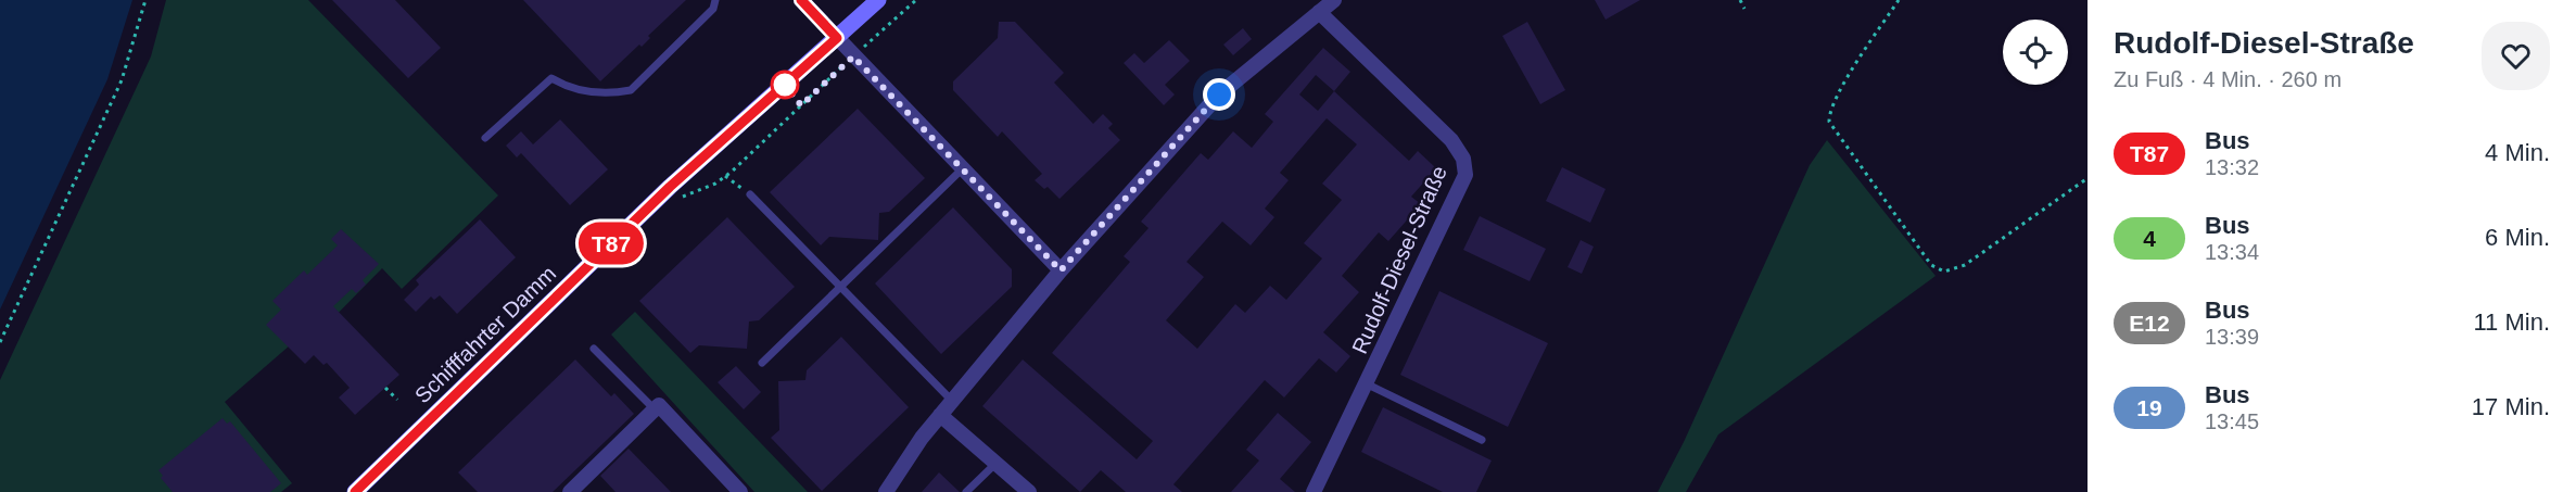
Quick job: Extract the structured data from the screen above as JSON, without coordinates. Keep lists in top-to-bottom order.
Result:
{
  "streets": {
    "main road": ["Schifffahrter Damm"],
    "street": ["Rudolf-Diesel-Straße"]
  },
  "lines": ["bus line T87"],
  "page": {
    "on_map": "T87",
    "heading": ["Rudolf-Diesel-Straße", "Zu Fuß · 4 Min. · 260 m"],
    "list": [
      {
        "mark": "T87",
        "name": "Bus",
        "note": "13:32",
        "value": "4 Min."
      },
      {
        "mark": "4",
        "name": "Bus",
        "note": "13:34",
        "value": "6 Min."
      },
      {
        "mark": "E12",
        "name": "Bus",
        "note": "13:39",
        "value": "11 Min."
      },
      {
        "mark": "19",
        "name": "Bus",
        "note": "13:45",
        "value": "17 Min."
      }
    ]
  }
}
